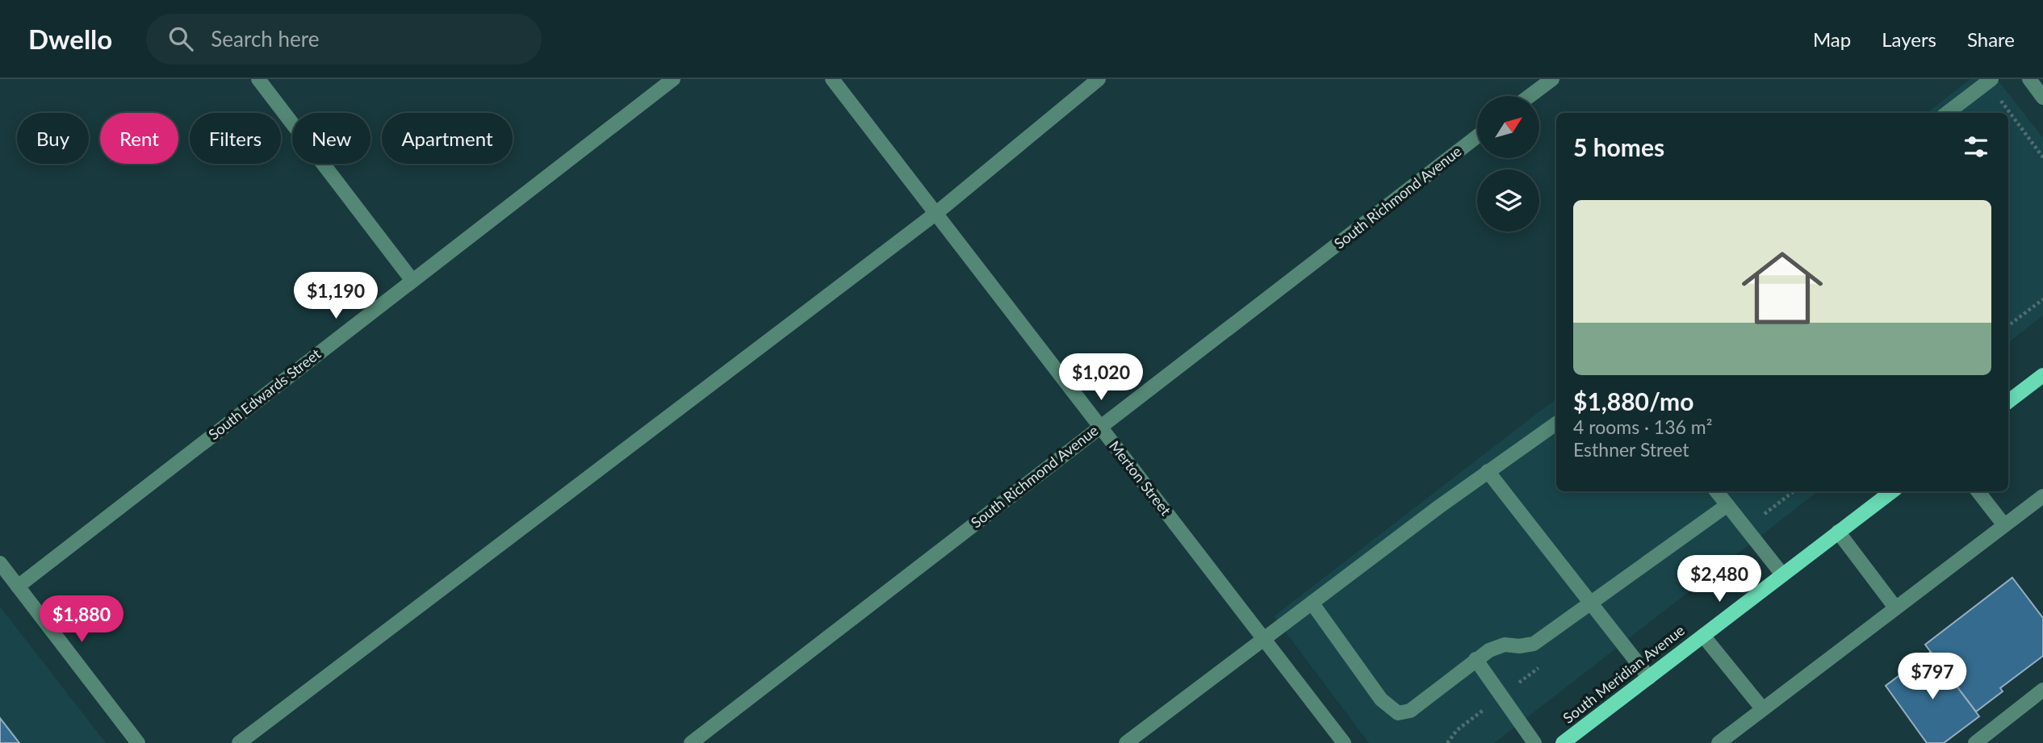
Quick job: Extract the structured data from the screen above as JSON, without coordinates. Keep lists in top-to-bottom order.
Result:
{
  "streets": {
    "main road": ["South Meridian Avenue"],
    "street": ["South Richmond Avenue", "South Edwards Street", "Merton Street"]
  },
  "crossings": [
    ["South Richmond Avenue", "Merton Street"]
  ],
  "north": "top right",
  "page": {
    "header": "Dwello",
    "search": "Search here",
    "nav": ["Map", "Layers", "Share"],
    "chip": [
      "Buy",
      "Rent",
      "Filters",
      "New",
      "Apartment"
    ],
    "heading": "5 homes",
    "list": [
      {
        "name": "$1,880/mo",
        "note": "4 rooms · 136 m² · Esthner Street"
      }
    ],
    "price": [
      "$1,190",
      "$1,020",
      "$2,480",
      "$1,880",
      "$797"
    ]
  }
}
